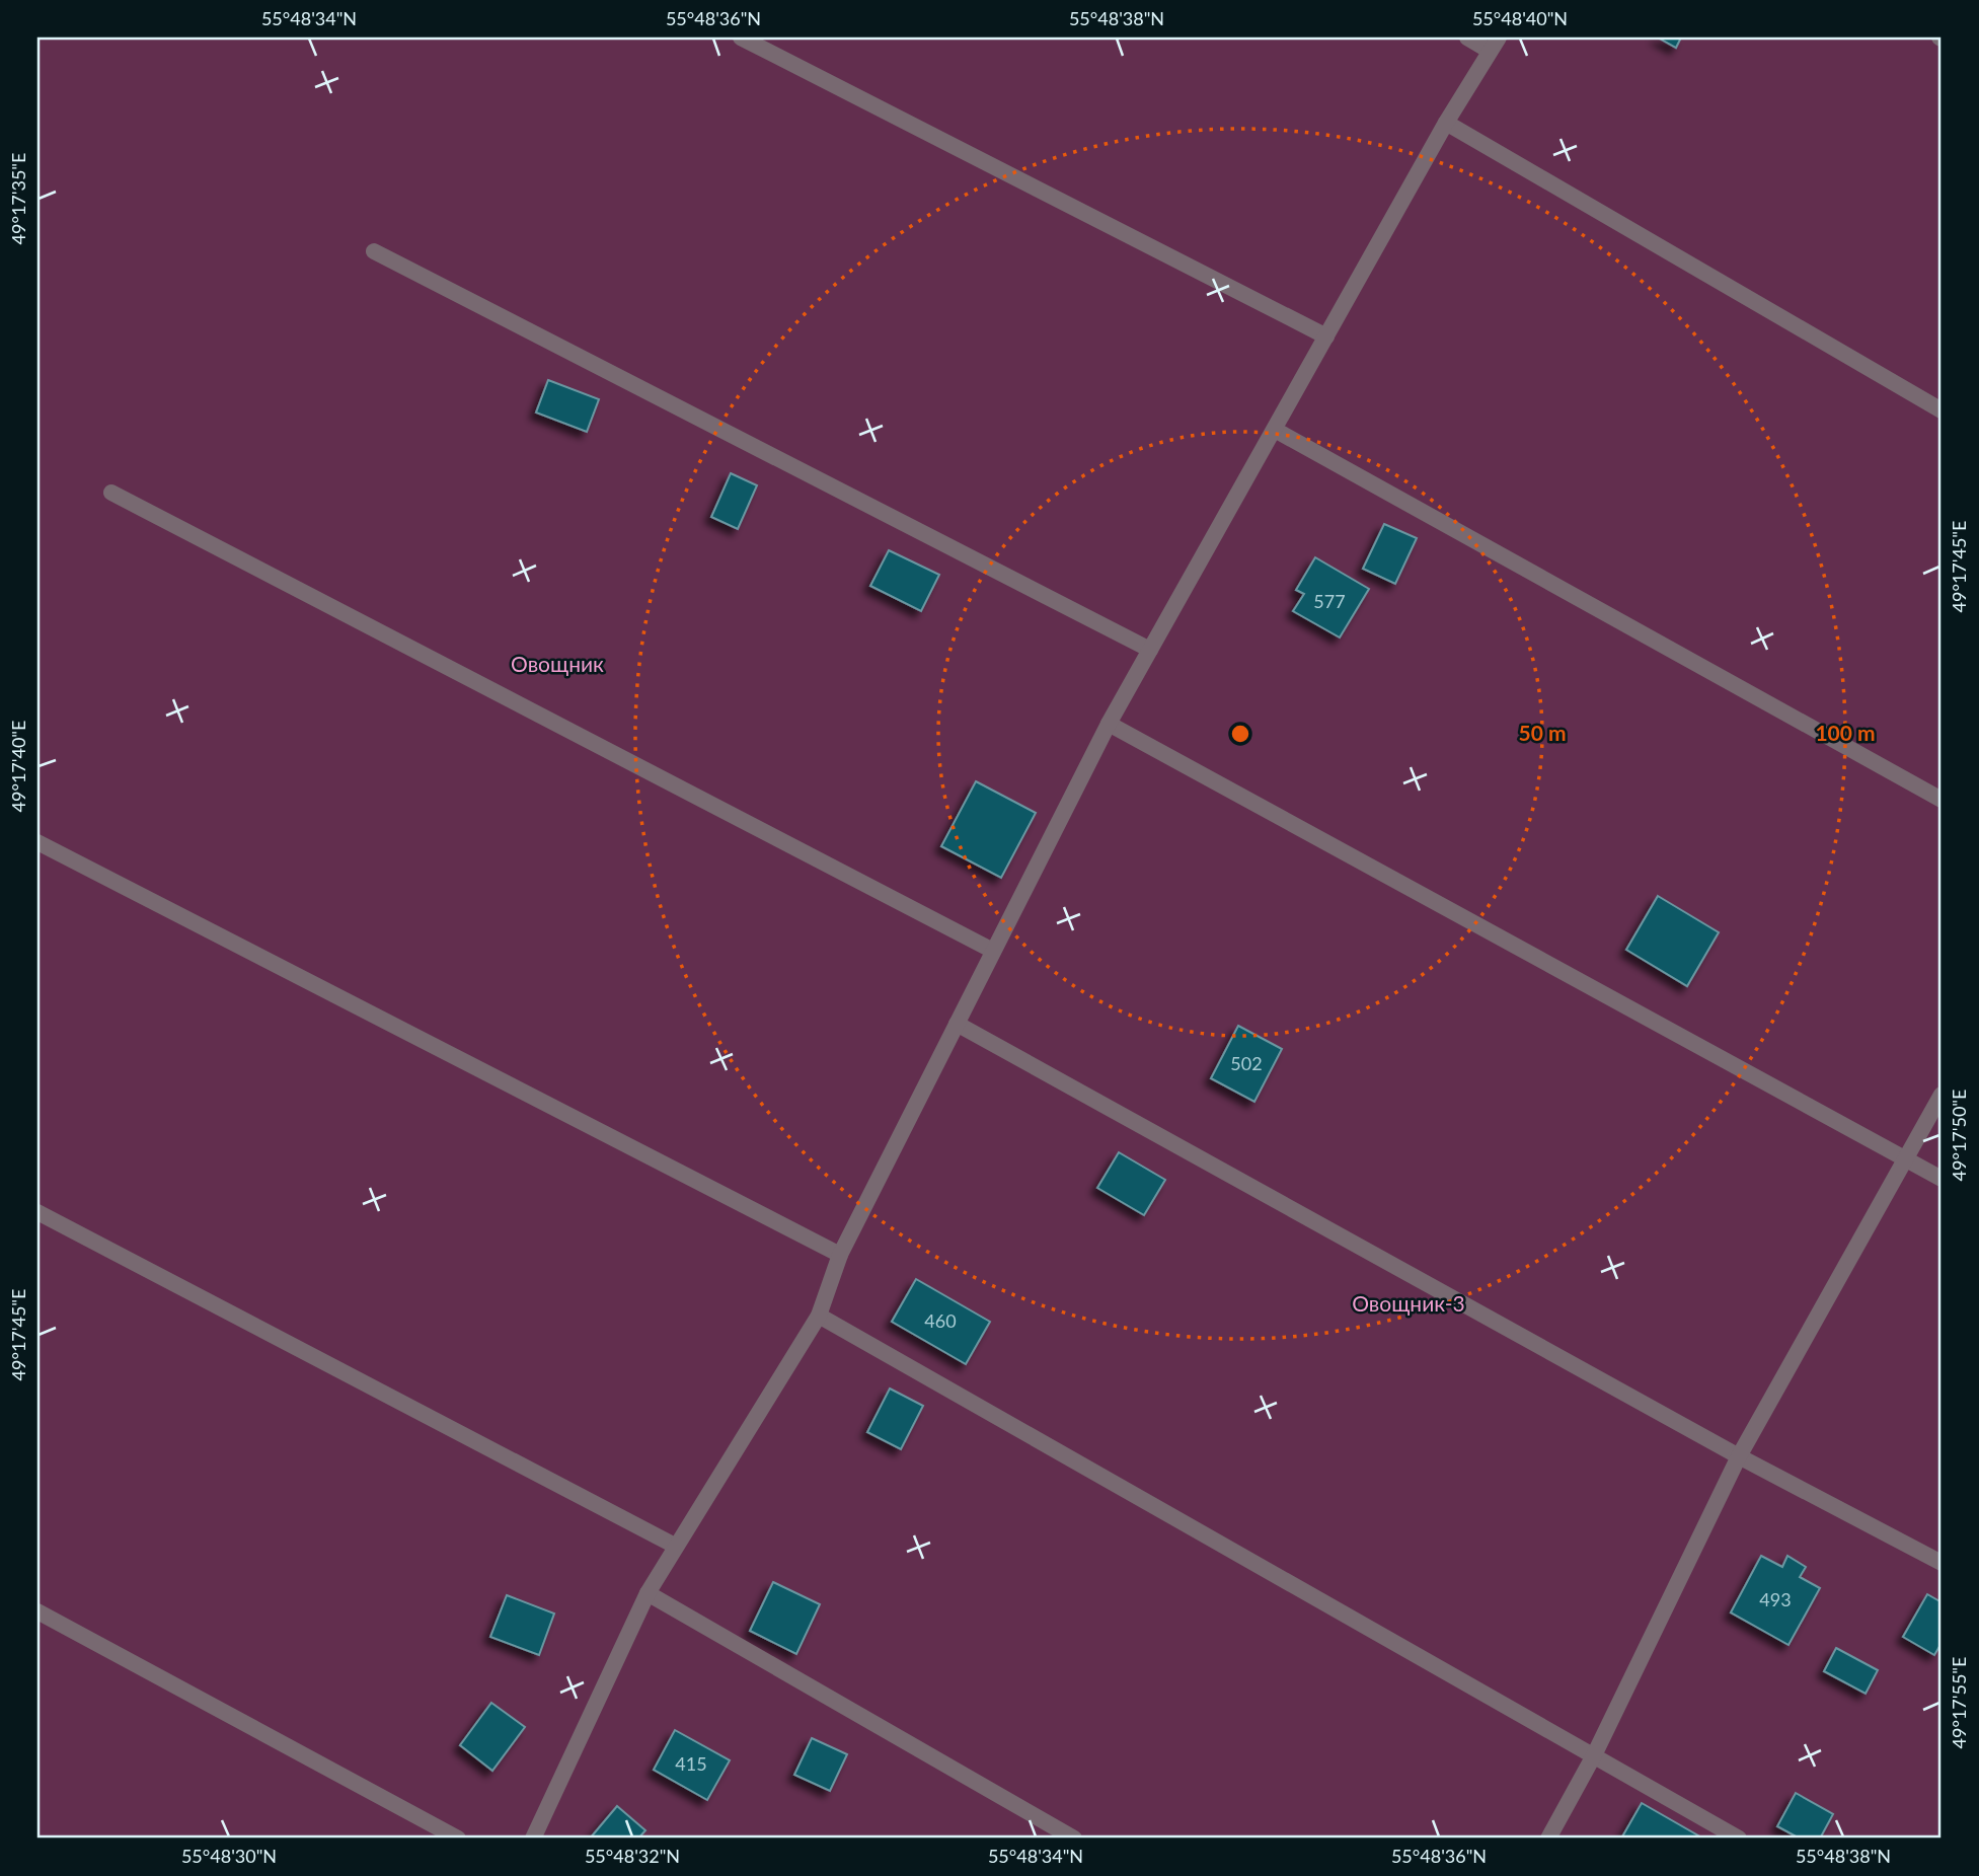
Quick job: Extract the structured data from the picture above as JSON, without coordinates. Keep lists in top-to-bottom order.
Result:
{
  "parks": ["Овощник", "Овощник-3"],
  "house_numbers": [
    "577",
    "502",
    "460",
    "493",
    "415"
  ],
  "coordinates": [
    "55°48'34\"N",
    "55°48'36\"N",
    "55°48'38\"N",
    "55°48'40\"N",
    "49°17'35\"E",
    "49°17'45\"E",
    "49°17'40\"E",
    "49°17'50\"E",
    "49°17'55\"E",
    "55°48'30\"N",
    "55°48'32\"N"
  ],
  "rings": ["50 m", "100 m"]
}
